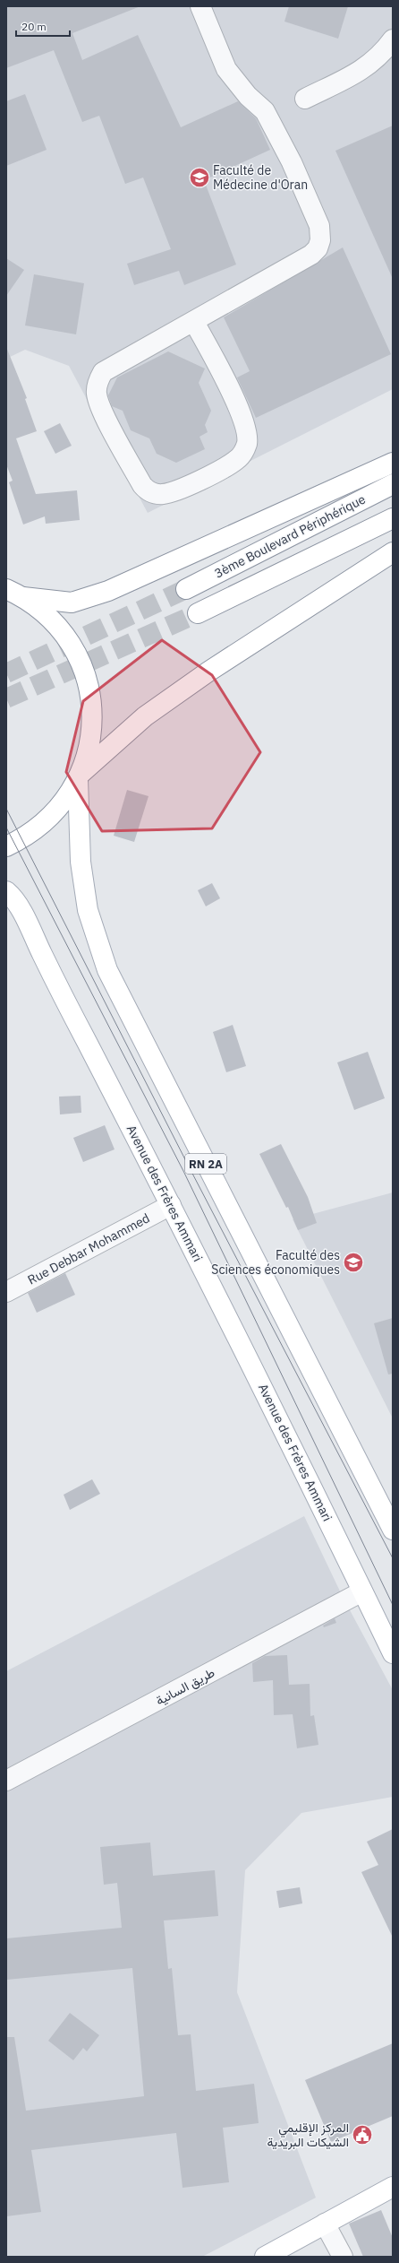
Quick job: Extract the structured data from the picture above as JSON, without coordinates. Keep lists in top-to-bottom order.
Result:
{
  "streets": {
    "main road": ["3ème Boulevard Périphérique", "RN 2A", "Avenue des Frères Ammari"],
    "street": ["Rue Debbar Mohammed", "طريق السانية"]
  },
  "crossings": [
    ["Avenue des Frères Ammari", "Rue Debbar Mohammed"],
    ["Avenue des Frères Ammari", "طريق السانية"]
  ],
  "places": {
    "school or university": ["Faculté de Médecine d'Oran", "Faculté des Sciences économiques"],
    "public building": ["المركز الإقليمي الشيكات البريدية"]
  },
  "scale_bar": "20 m"
}
